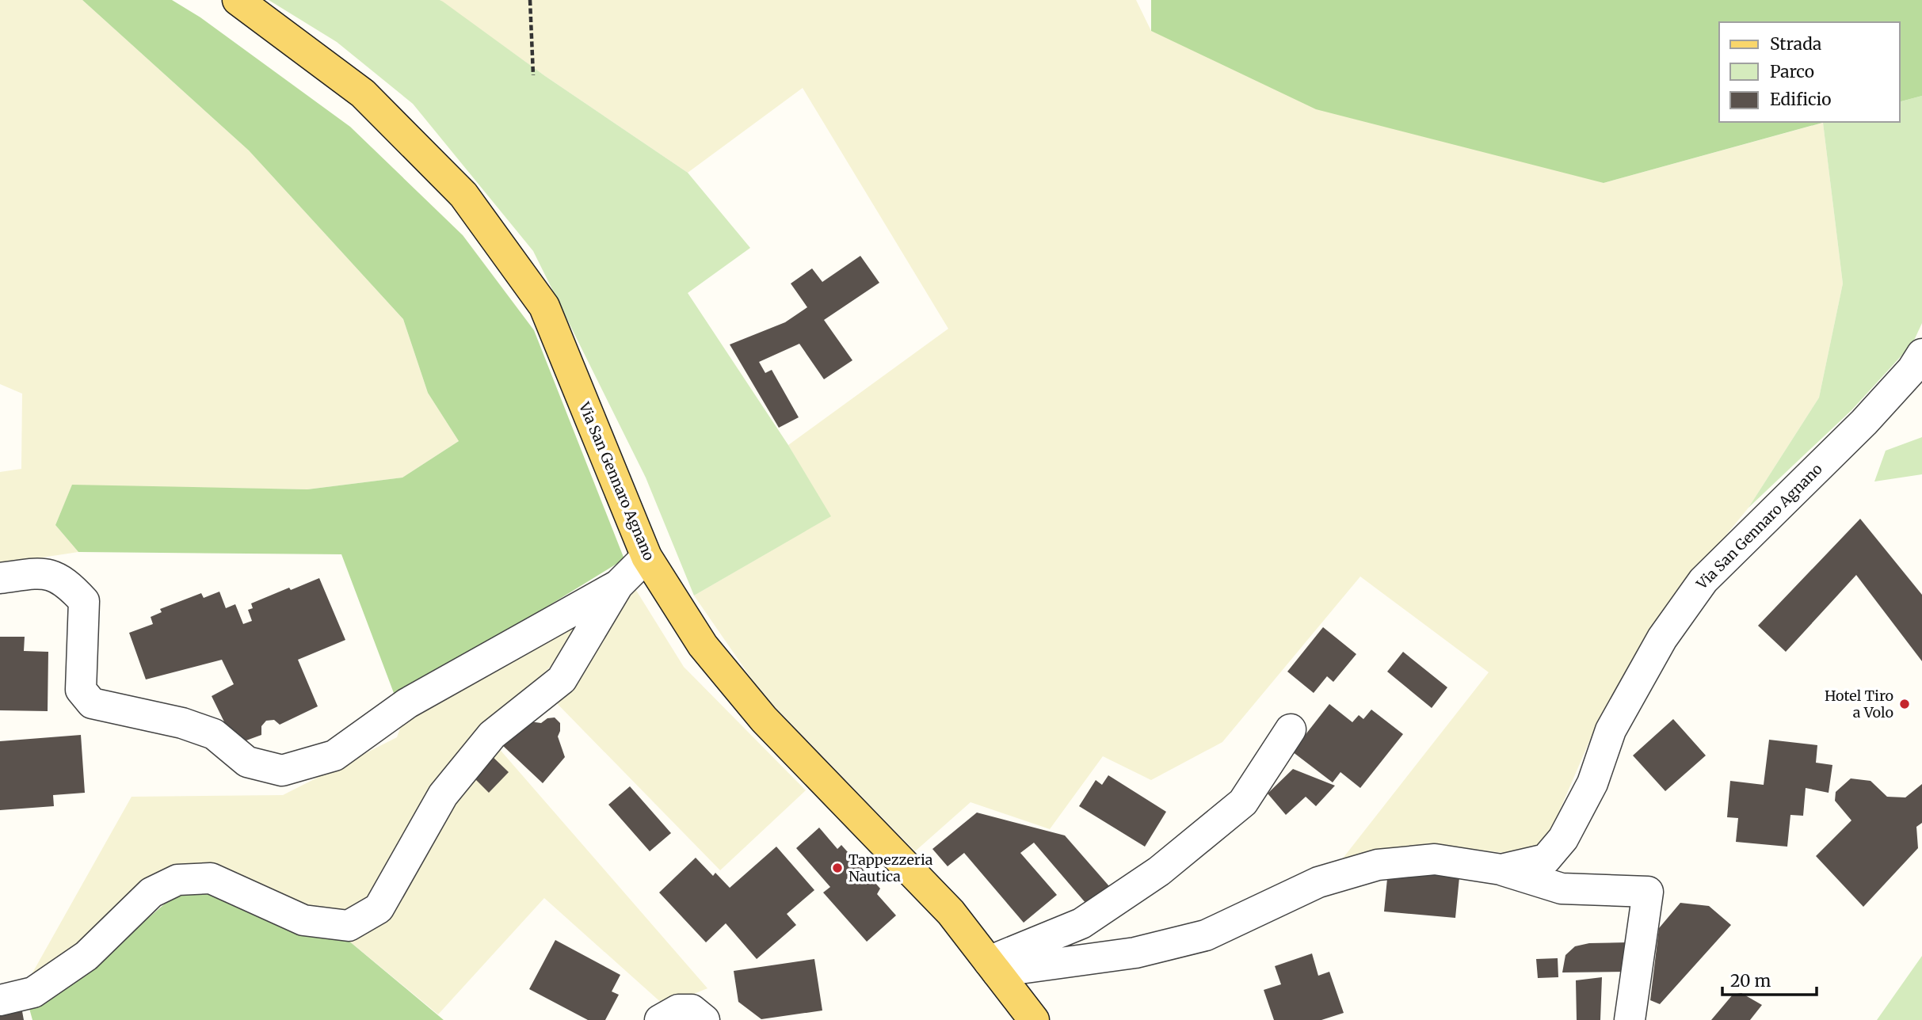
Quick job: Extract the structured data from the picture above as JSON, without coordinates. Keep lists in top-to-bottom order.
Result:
{
  "streets": {
    "main road": ["Via San Gennaro Agnano"]
  },
  "places": ["Hotel Tiro a Volo", "Tappezzeria Nautica"],
  "legend": ["Strada", "Parco", "Edificio"],
  "scale_bar": "20 m"
}
